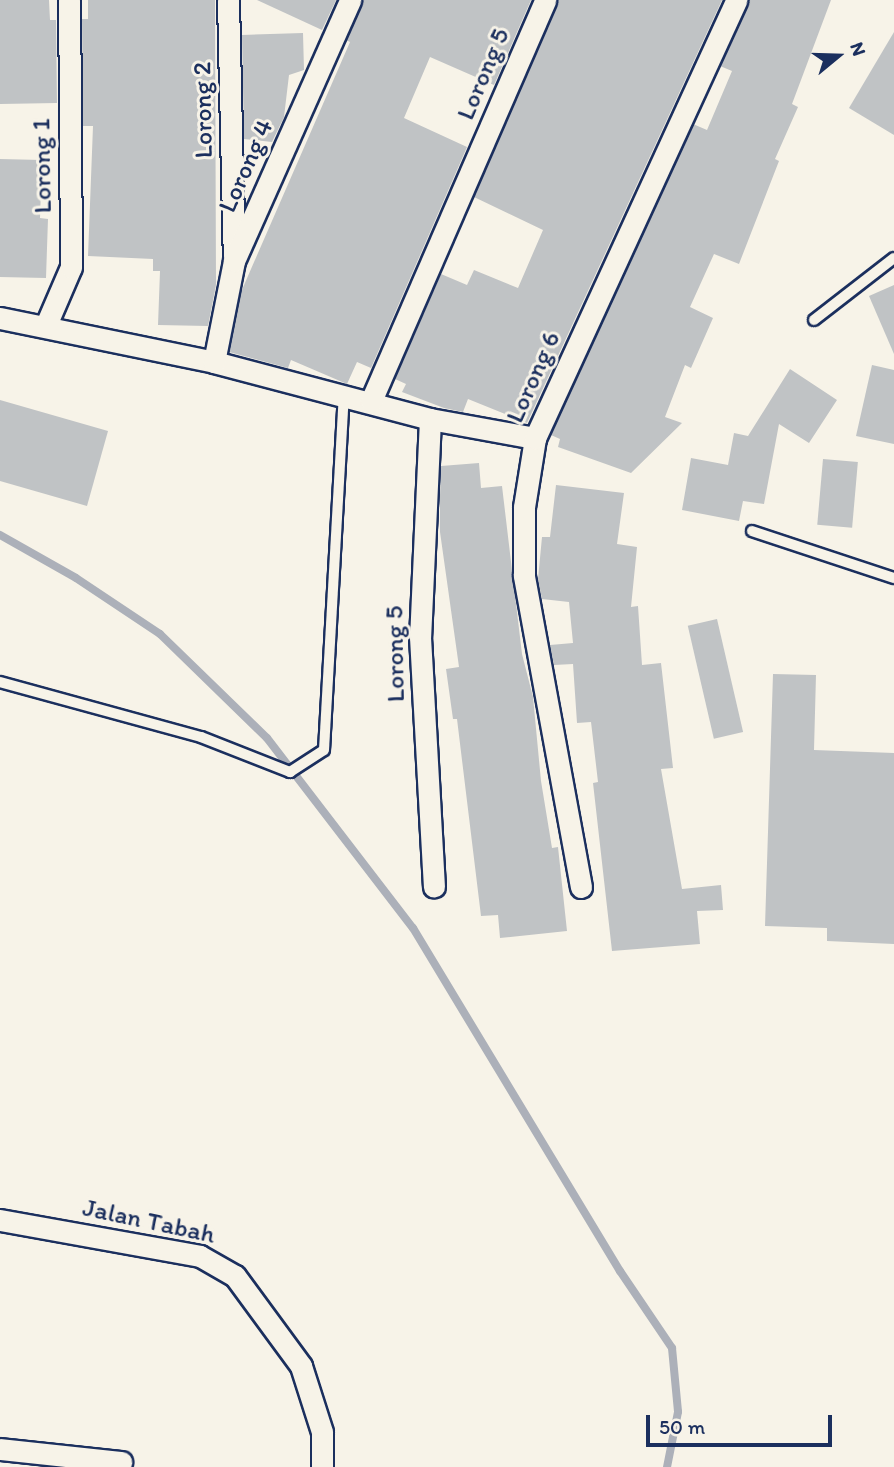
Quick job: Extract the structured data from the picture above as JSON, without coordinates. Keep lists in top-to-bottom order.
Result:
{
  "streets": {
    "street": [
      "Lorong 5",
      "Lorong 2",
      "Lorong 1",
      "Lorong 4",
      "Lorong 6",
      "Jalan Tabah"
    ]
  },
  "crossings": [
    ["Lorong 2", "Lorong 4"]
  ],
  "scale_bar": "50 m",
  "north": "right"
}
